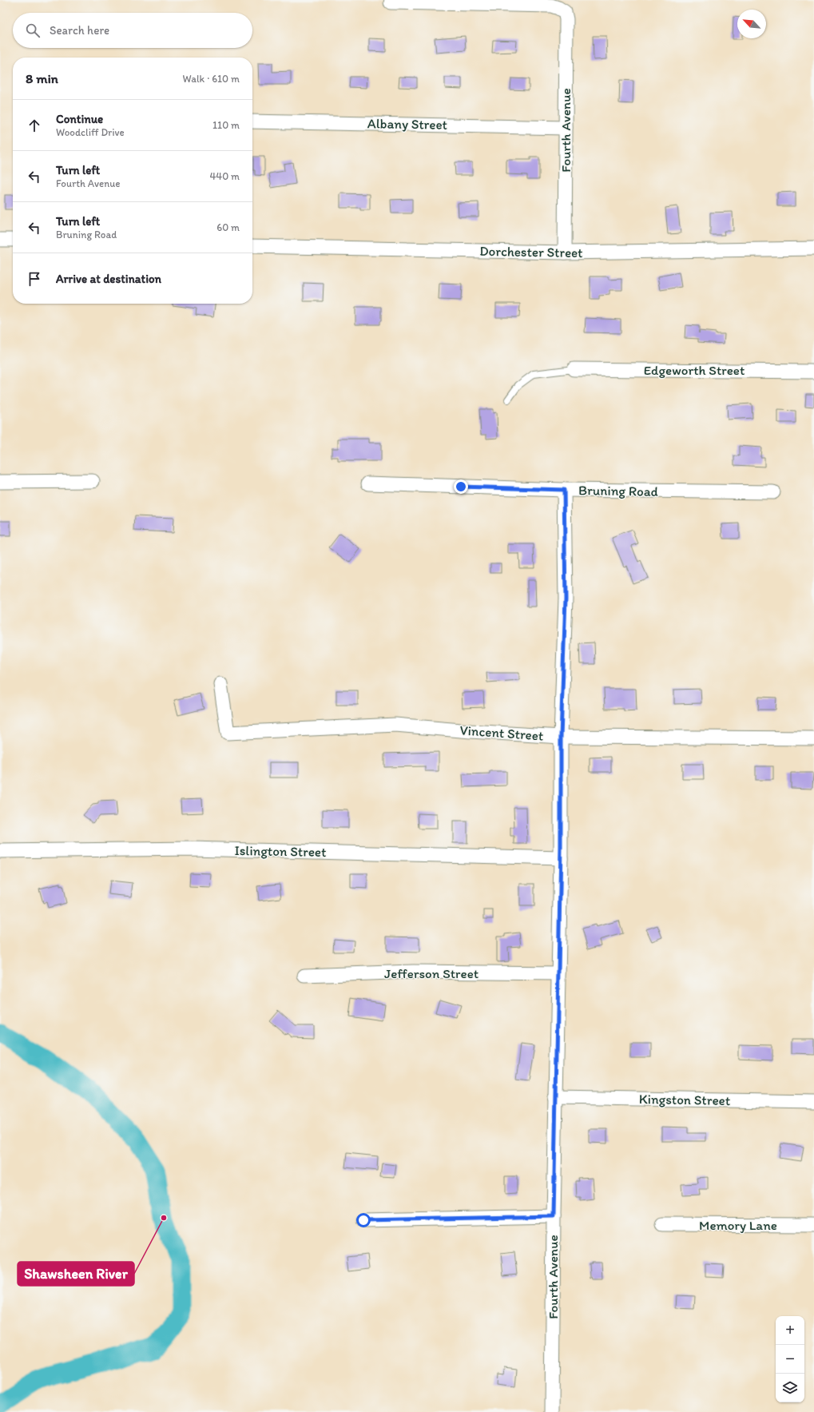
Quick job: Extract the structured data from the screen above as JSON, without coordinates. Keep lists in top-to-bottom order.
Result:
{
  "streets": {
    "street": [
      "Albany Street",
      "Fourth Avenue",
      "Dorchester Street",
      "Edgeworth Street",
      "Bruning Road",
      "Vincent Street",
      "Islington Street",
      "Jefferson Street",
      "Kingston Street",
      "Memory Lane"
    ]
  },
  "crossings": [
    ["Albany Street", "Fourth Avenue"],
    ["Fourth Avenue", "Dorchester Street"],
    ["Fourth Avenue", "Bruning Road"],
    ["Fourth Avenue", "Vincent Street"],
    ["Fourth Avenue", "Islington Street"],
    ["Fourth Avenue", "Jefferson Street"],
    ["Fourth Avenue", "Kingston Street"]
  ],
  "places": ["Shawsheen River"],
  "north": "top left",
  "page": {
    "search": "Search here",
    "heading": ["8 min", "Walk · 610 m"],
    "list": [
      ["Continue", "Woodcliff Drive", "110 m"],
      ["Turn left", "Fourth Avenue", "440 m"],
      ["Turn left", "Bruning Road", "60 m"],
      "Arrive at destination"
    ],
    "map_buttons": ["+", "−"]
  }
}
